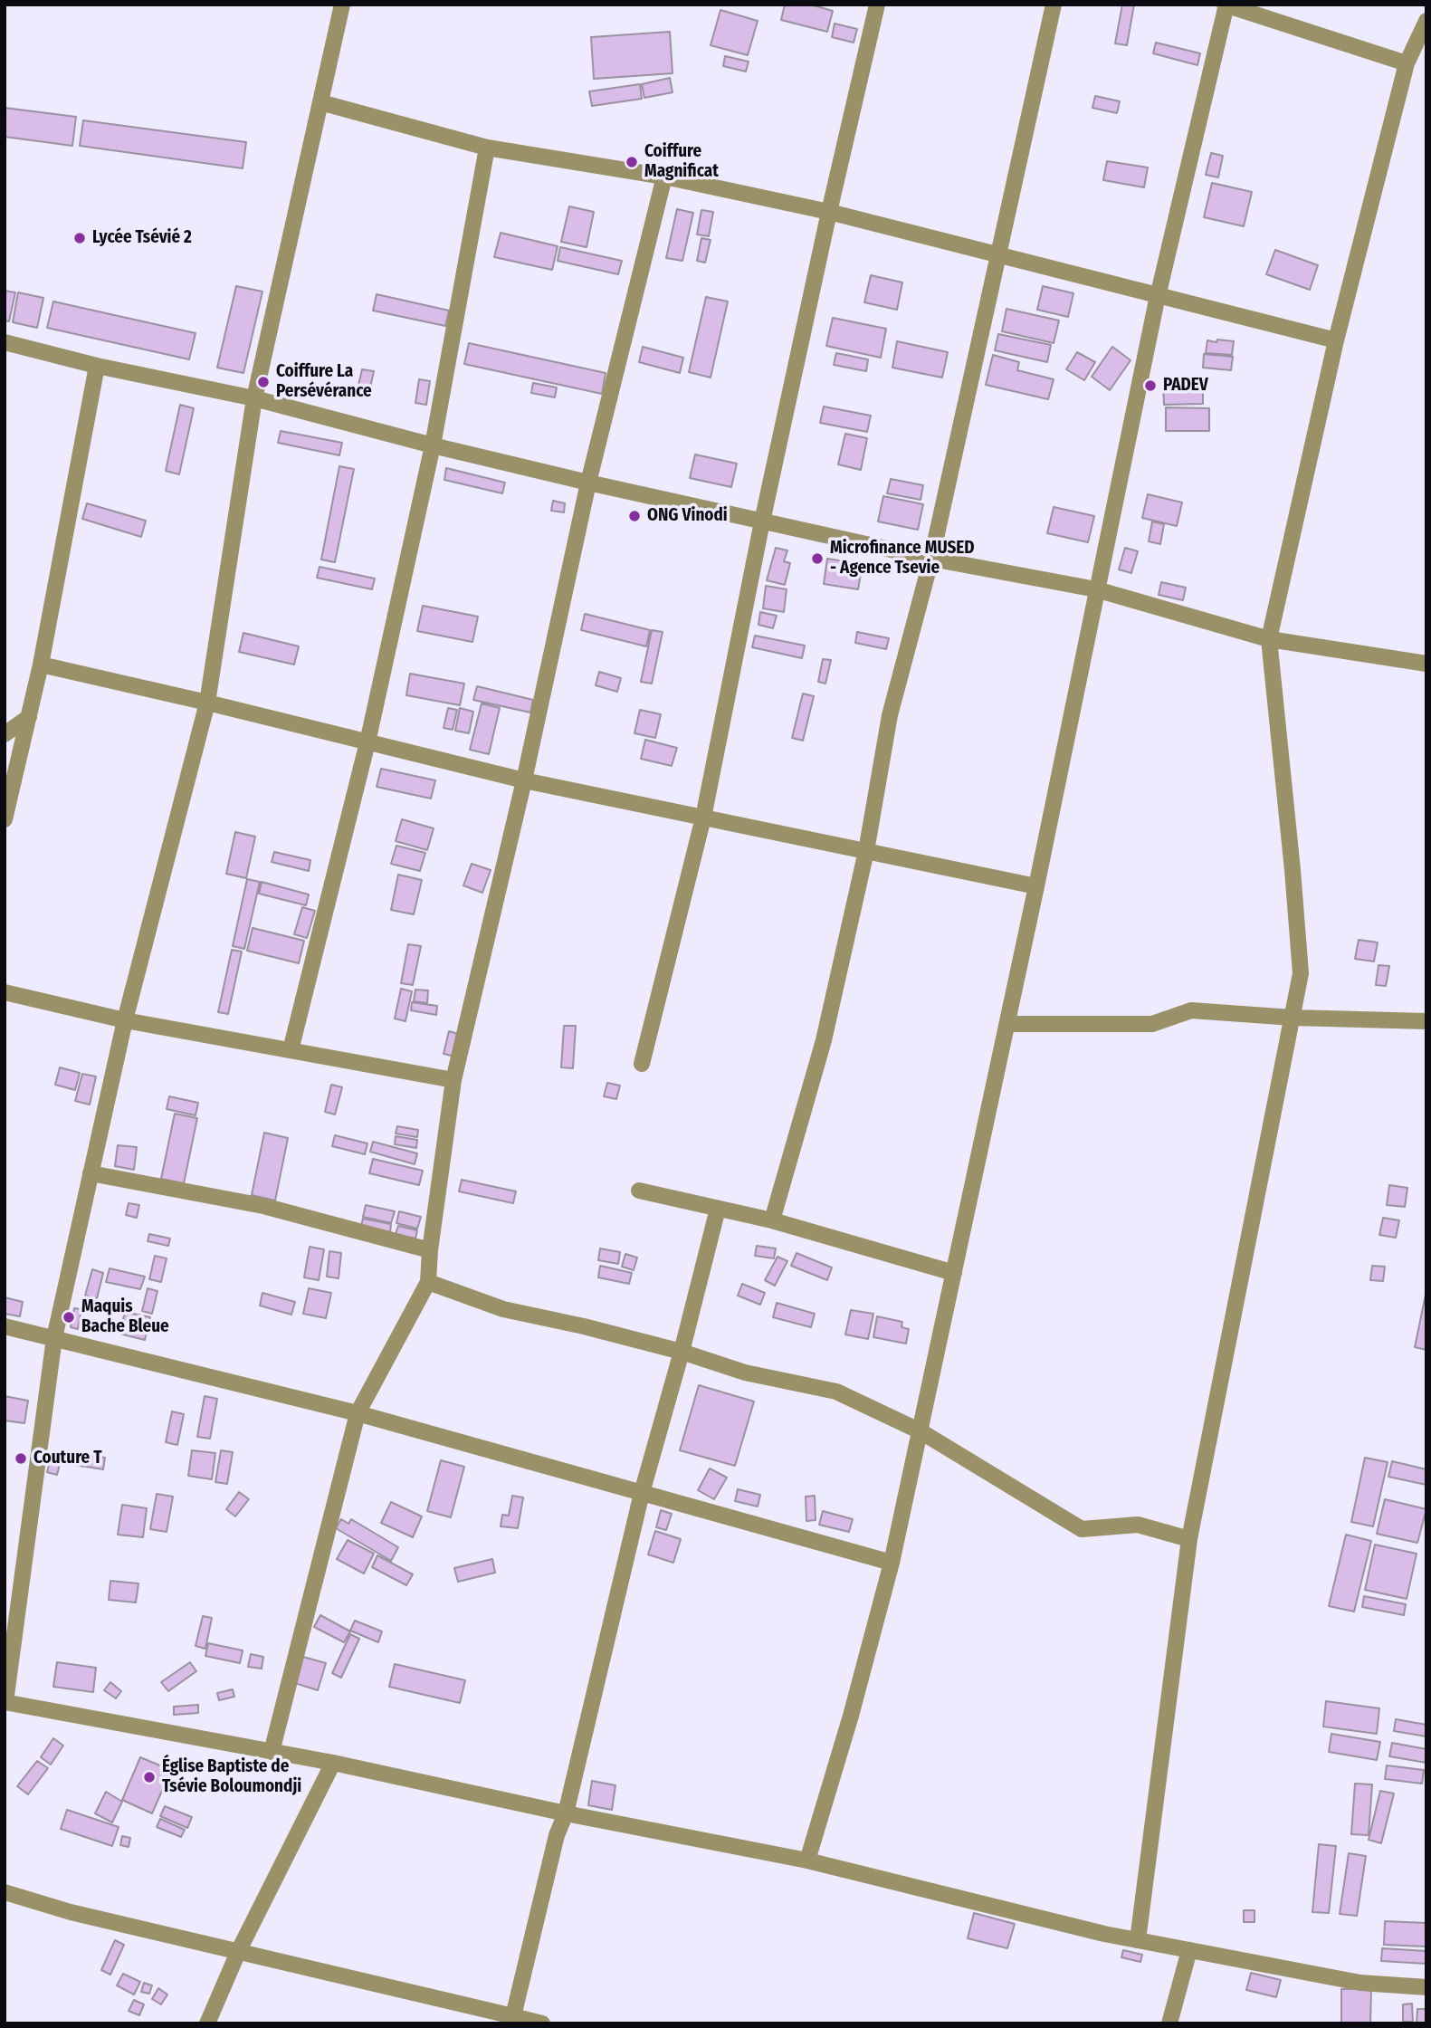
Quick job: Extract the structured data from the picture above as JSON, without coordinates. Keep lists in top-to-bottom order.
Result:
{
  "places": [
    "Coiffure Magnificat",
    "Lycée Tsévié 2",
    "Coiffure La Persévérance",
    "PADEV",
    "ONG Vinodi",
    "Microfinance MUSED - Agence Tsevie",
    "Maquis Bache Bleue",
    "Couture T",
    "Église Baptiste de Tsévie Boloumondji"
  ]
}
